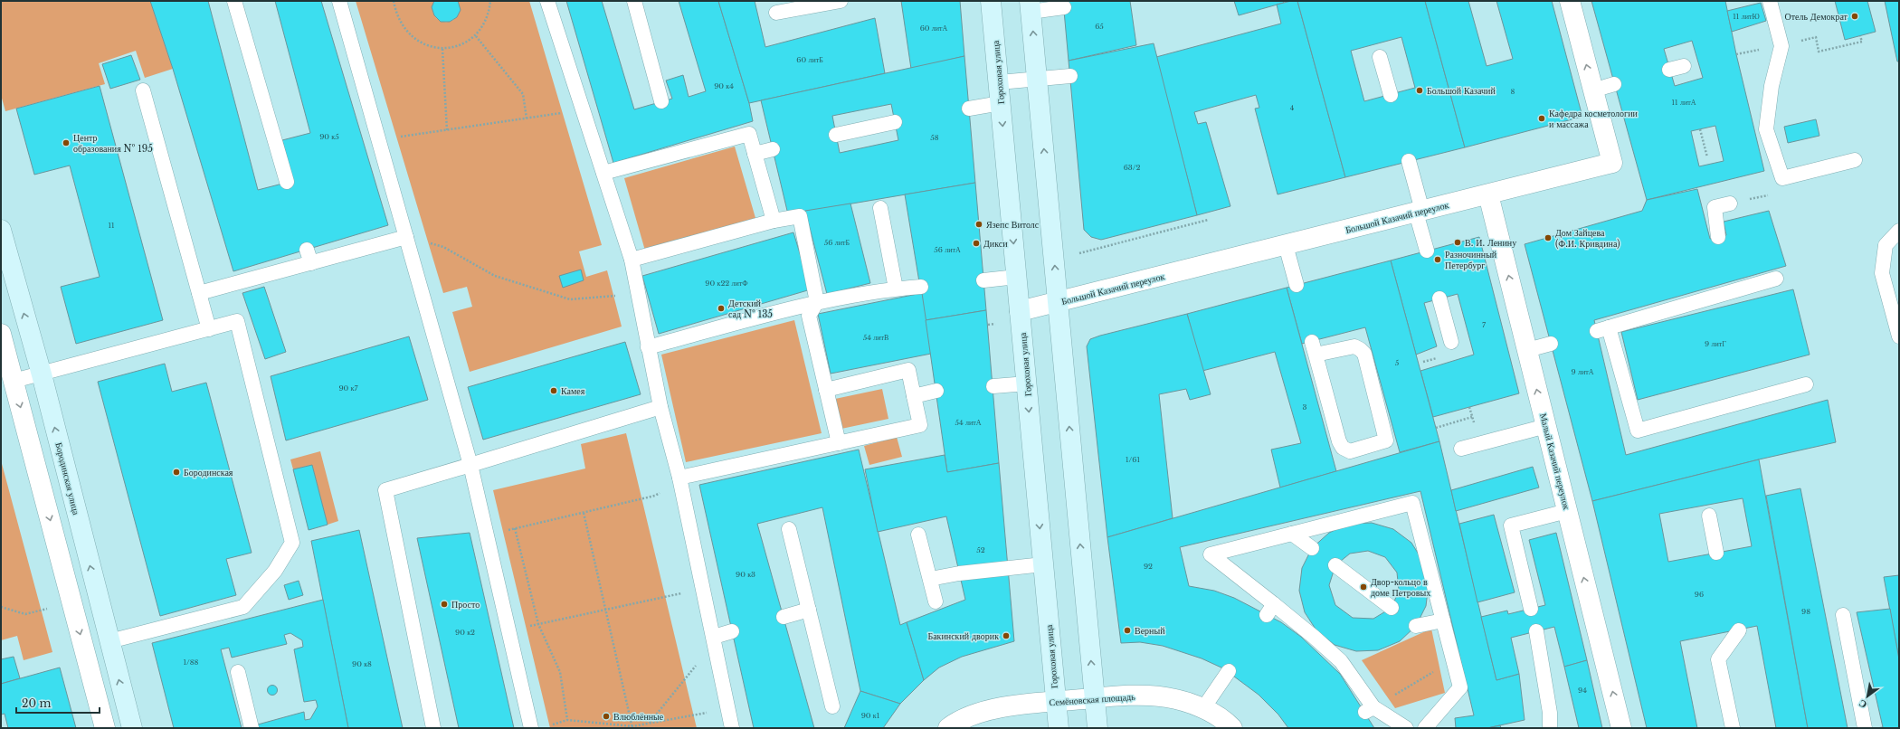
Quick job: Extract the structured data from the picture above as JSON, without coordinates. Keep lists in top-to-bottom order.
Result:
{
  "streets": {
    "main road": ["Гороховая улица", "Бородинская улица"],
    "street": ["Большой Казачий переулок", "Малый Казачий переулок", "Семёновская площадь"]
  },
  "crossings": [
    ["Гороховая улица", "Большой Казачий переулок"],
    ["Гороховая улица", "Семёновская площадь"],
    ["Большой Казачий переулок", "Малый Казачий переулок"]
  ],
  "one_way": ["Малый Казачий переулок", "Бородинская улица"],
  "places": [
    "Отель Демократ",
    "Большой Казачий",
    "Кафедра косметологии и массажа",
    "Центр образования № 195",
    "Язепс Витолс",
    "Дом Зайцева (Ф.И. Кривдина)",
    "В. И. Ленину",
    "Дикси",
    "Разночинный Петербург",
    "Детский сад № 135",
    "Камея",
    "Бородинская",
    "Двор-кольцо в доме Петровых",
    "Просто",
    "Верный",
    "Бакинский дворик",
    "Влюблённые"
  ],
  "house_numbers": [
    "11 литЮ",
    "65",
    "60 литА",
    "60 литБ",
    "90 к4",
    "8",
    "11 литА",
    "4",
    "90 к5",
    "58",
    "63/2",
    "11",
    "56 литБ",
    "56 литА",
    "90 к22 литФ",
    "7",
    "54 литВ",
    "9 литГ",
    "5",
    "9 литА",
    "90 к7",
    "3",
    "54 литА",
    "1/61",
    "52",
    "92",
    "90 к3",
    "96",
    "98",
    "90 к2",
    "1/88",
    "90 к8",
    "94",
    "90 к1"
  ],
  "scale_bar": "20 m",
  "north": "bottom left"
}
